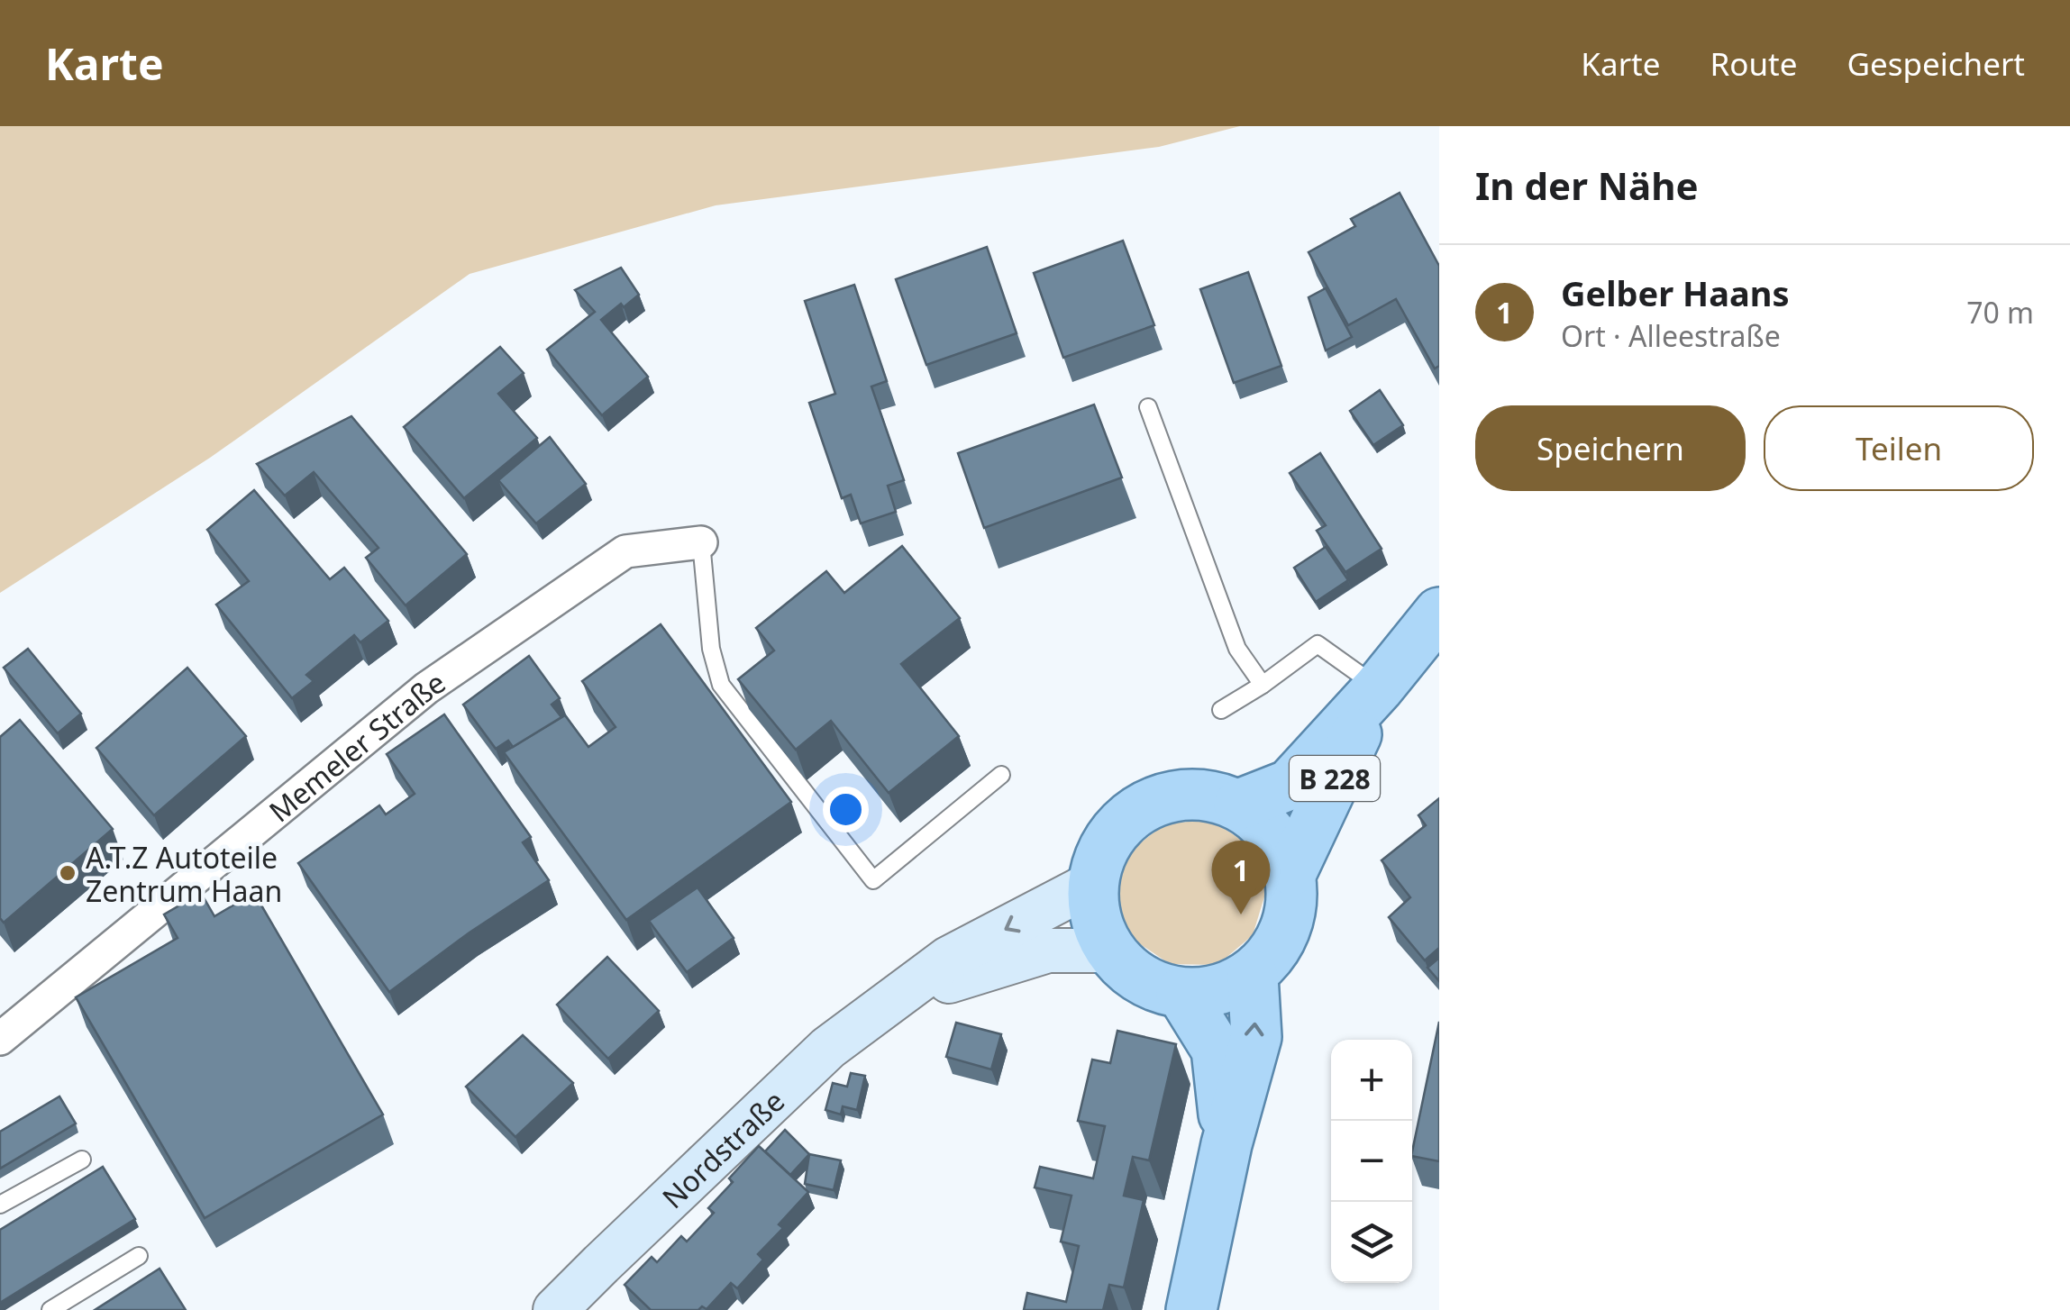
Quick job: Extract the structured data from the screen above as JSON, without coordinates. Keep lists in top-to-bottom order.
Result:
{
  "streets": {
    "main road": ["B 228"],
    "street": ["Memeler Straße", "Nordstraße"]
  },
  "crossings": [
    ["B 228", "Nordstraße"]
  ],
  "places": ["A.T.Z Autoteile Zentrum Haan"],
  "page": {
    "header": "Karte",
    "nav": ["Karte", "Route", "Gespeichert"],
    "heading": "In der Nähe",
    "list": [
      {
        "mark": "1",
        "name": "Gelber Haans",
        "note": "Ort · Alleestraße",
        "value": "70 m"
      }
    ],
    "buttons": ["Speichern", "Teilen"],
    "pins": "1",
    "map_buttons": ["+", "−"]
  }
}
